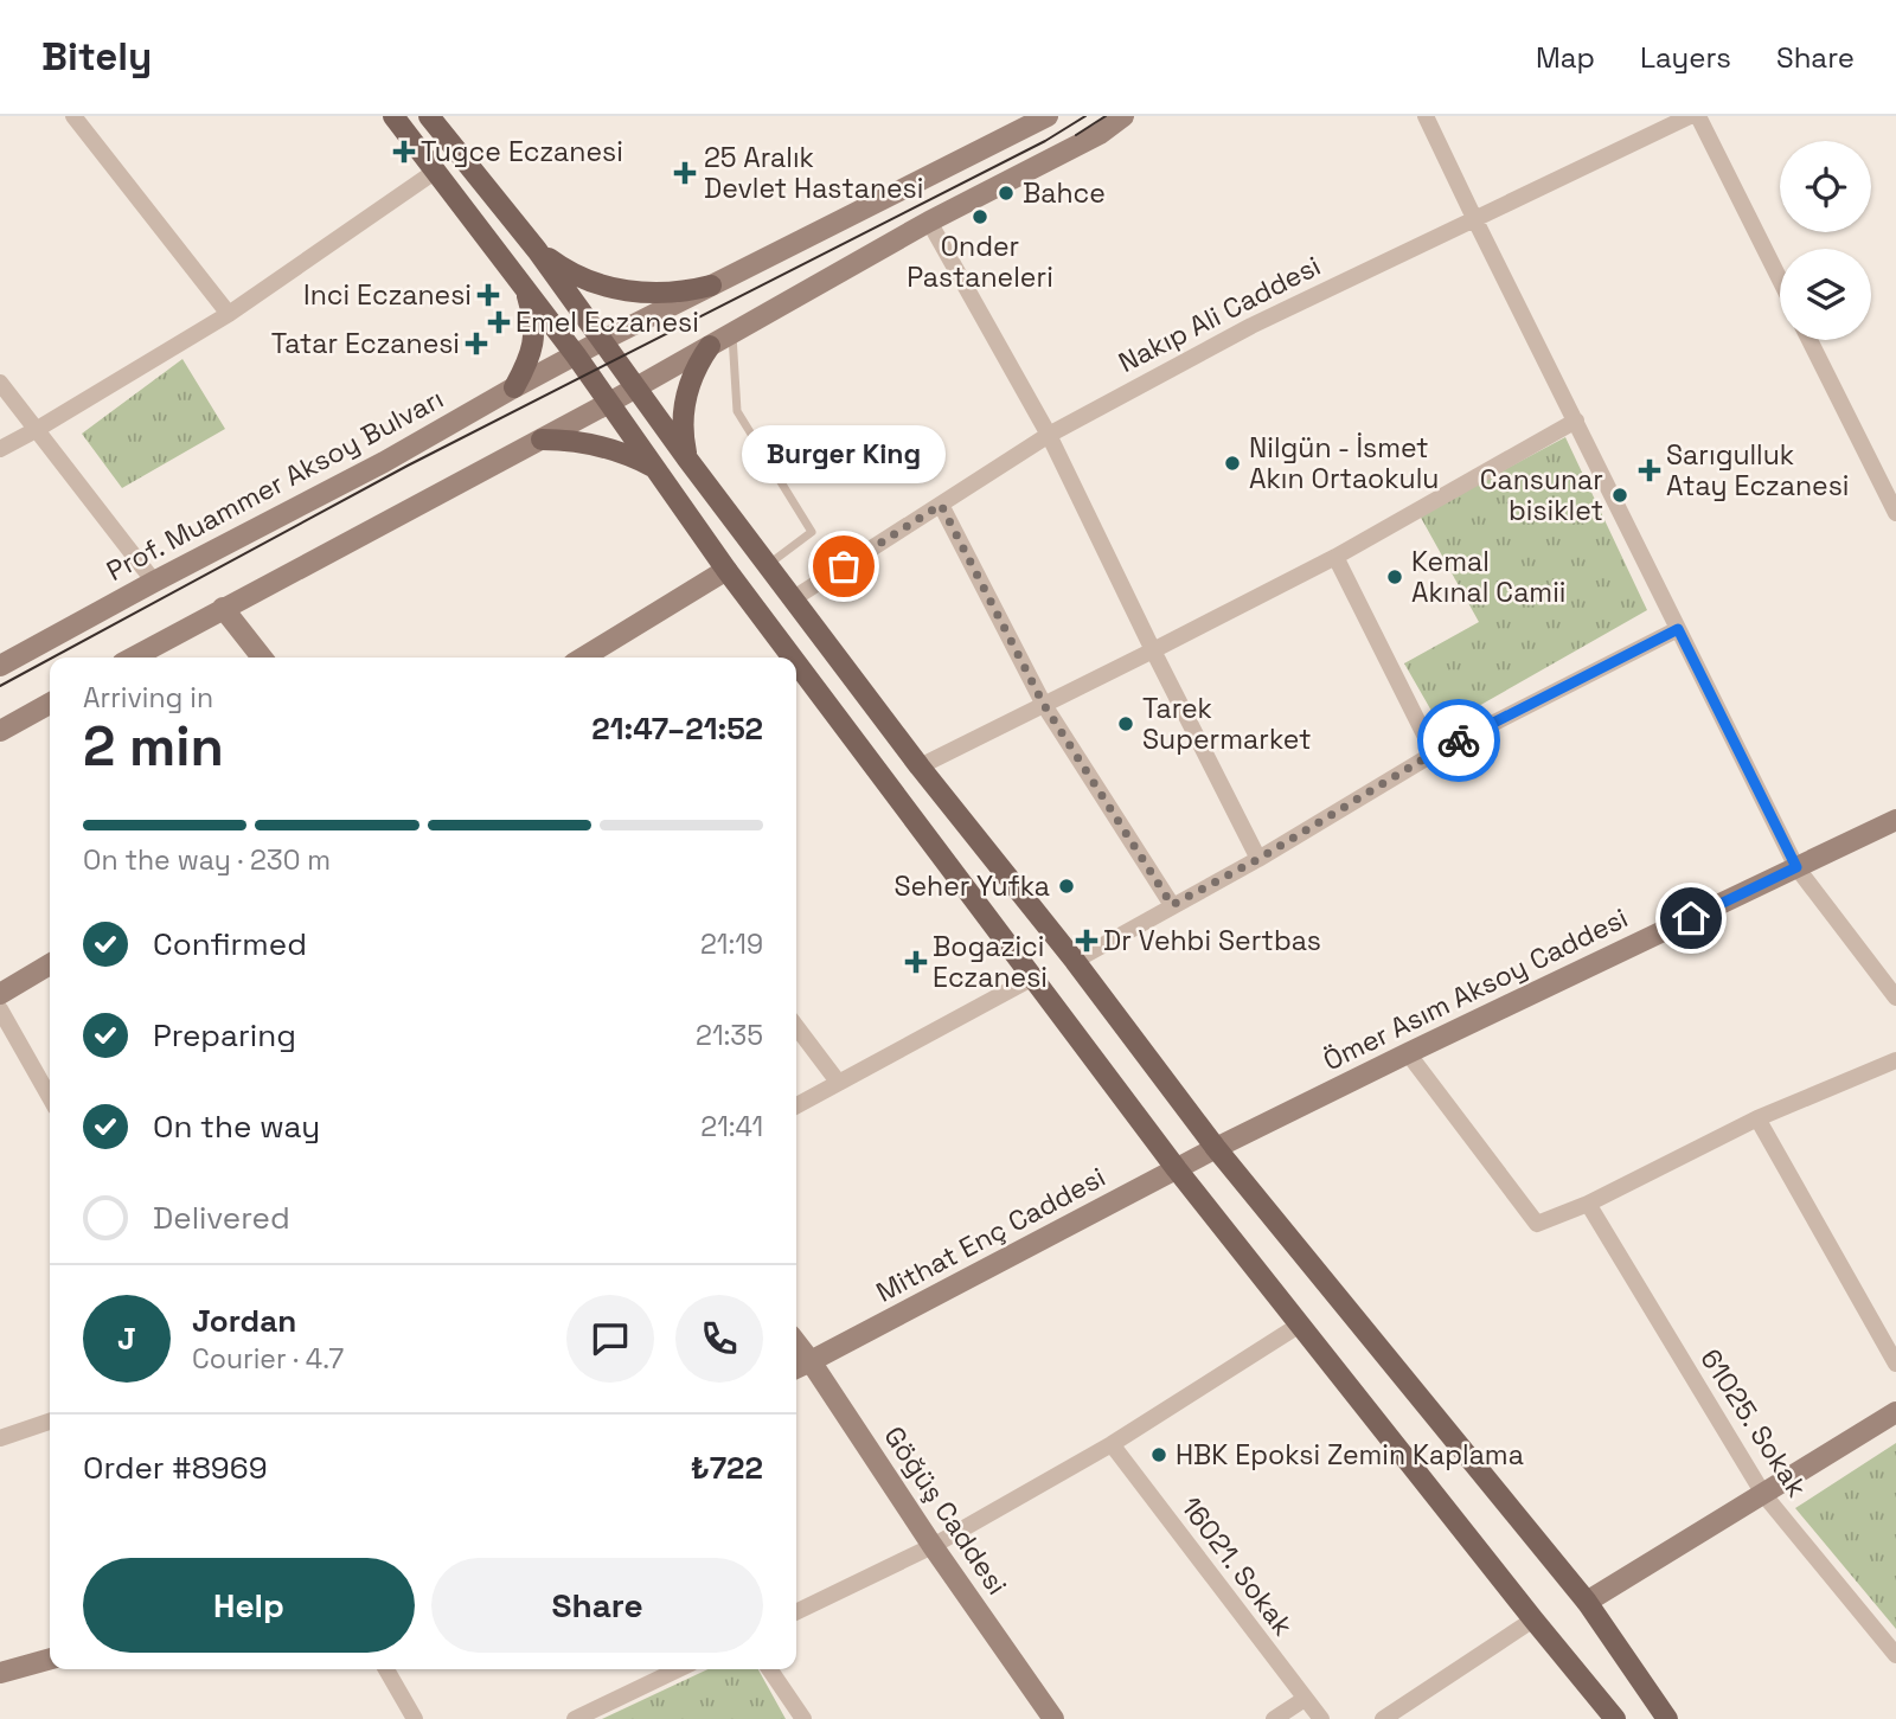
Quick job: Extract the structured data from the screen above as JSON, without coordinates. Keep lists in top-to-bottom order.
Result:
{
  "streets": {
    "main road": [
      "Prof. Muammer Aksoy Bulvarı",
      "Ömer Asım Aksoy Caddesi",
      "Mithat Enç Caddesi",
      "Göğüş Caddesi"
    ],
    "street": ["Nakıp Ali Caddesi", "61025. Sokak", "16021. Sokak"]
  },
  "crossings": [
    ["Ömer Asım Aksoy Caddesi", "Mithat Enç Caddesi"],
    ["Mithat Enç Caddesi", "Göğüş Caddesi"]
  ],
  "places": {
    "health": [
      "Tugce Eczanesi",
      "25 Aralık Devlet Hastanesi",
      "Inci Eczanesi",
      "Emel Eczanesi",
      "Tatar Eczanesi",
      "Sarıgulluk Atay Eczanesi",
      "Dr Vehbi Sertbas",
      "Bogazici Eczanesi"
    ],
    "other": [
      "Bahce",
      "Onder Pastaneleri",
      "Nilgün - İsmet Akın Ortaokulu",
      "Cansunar bisiklet",
      "Burger King",
      "Kemal Akınal Camii",
      "Tarek Supermarket",
      "Seher Yufka",
      "HBK Epoksi Zemin Kaplama"
    ]
  },
  "page": {
    "header": "Bitely",
    "nav": ["Map", "Layers", "Share"],
    "bubble": "Burger King",
    "heading": ["2 min", "Arriving in", "21:47–21:52"],
    "panel": [
      "Jordan",
      "Courier · 4.7",
      "Order #8969",
      "₺722"
    ],
    "bar": "On the way · 230 m",
    "list": [
      ["Confirmed", "21:19"],
      ["Preparing", "21:35"],
      ["On the way", "21:41"],
      "Delivered"
    ],
    "round": "J",
    "buttons": ["Help", "Share"]
  }
}
